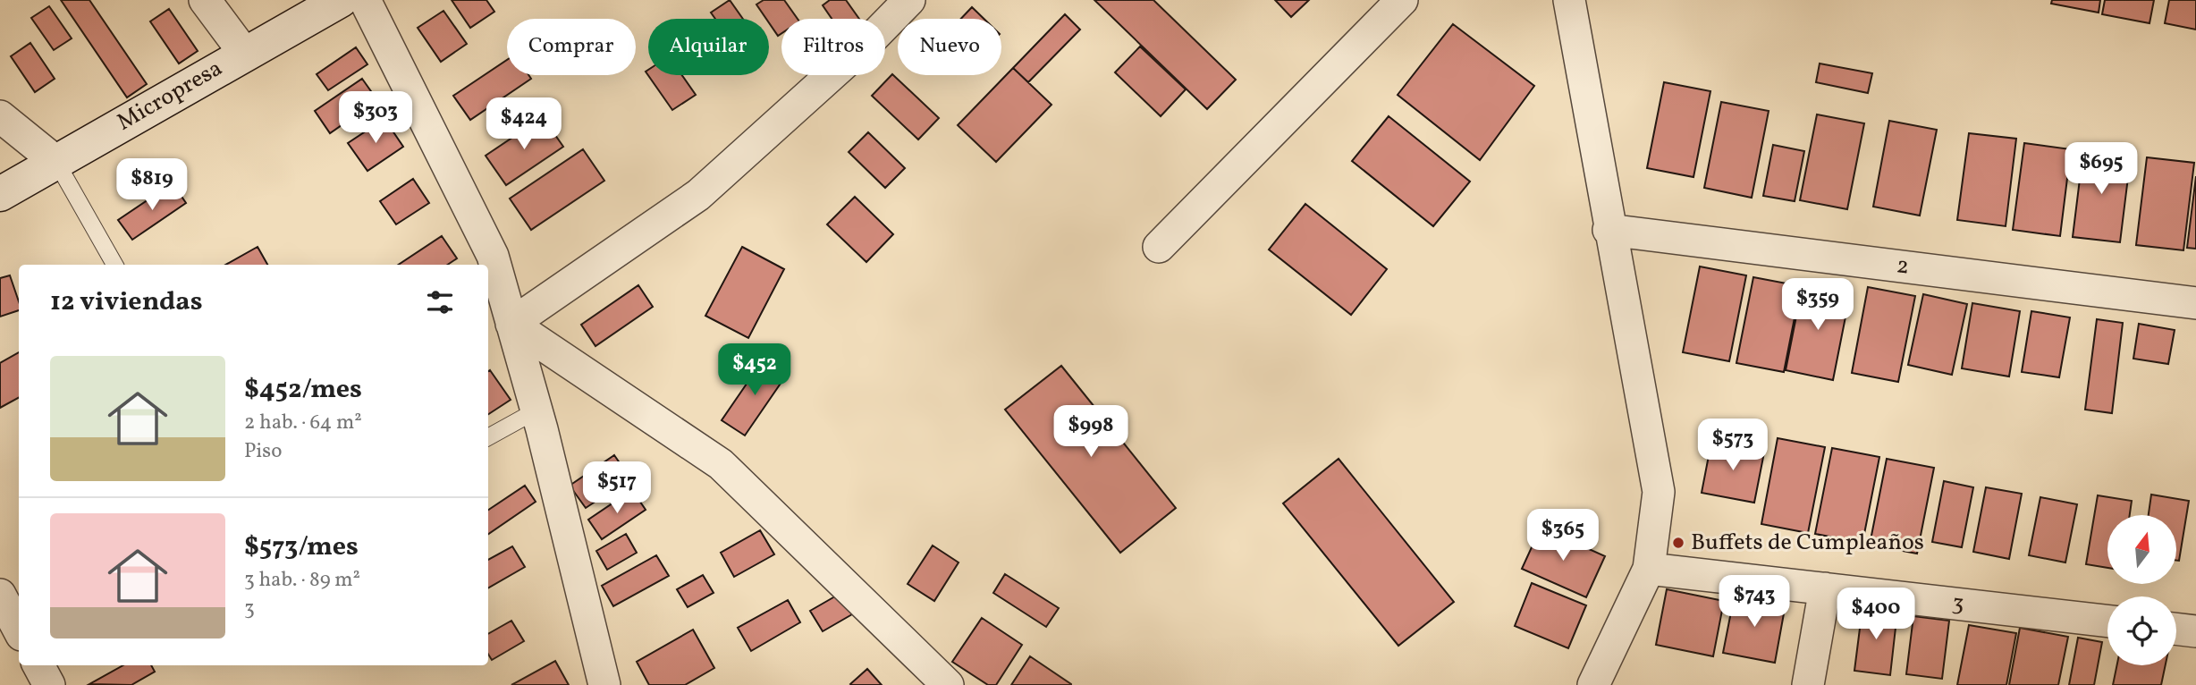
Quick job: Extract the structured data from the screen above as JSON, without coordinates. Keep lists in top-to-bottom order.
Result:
{
  "streets": {
    "street": ["Micropresa", "2", "3"]
  },
  "places": ["Buffets de Cumpleaños"],
  "north": "top",
  "page": {
    "chip": [
      "Comprar",
      "Alquilar",
      "Filtros",
      "Nuevo"
    ],
    "price": [
      "$303",
      "$424",
      "$695",
      "$819",
      "$359",
      "$452",
      "$998",
      "$573",
      "$517",
      "$365",
      "$743",
      "$400"
    ],
    "heading": "12 viviendas",
    "list": [
      {
        "name": "$452/mes",
        "note": "2 hab. · 64 m² · Piso"
      },
      {
        "name": "$573/mes",
        "note": "3 hab. · 89 m² · 3"
      }
    ]
  }
}
